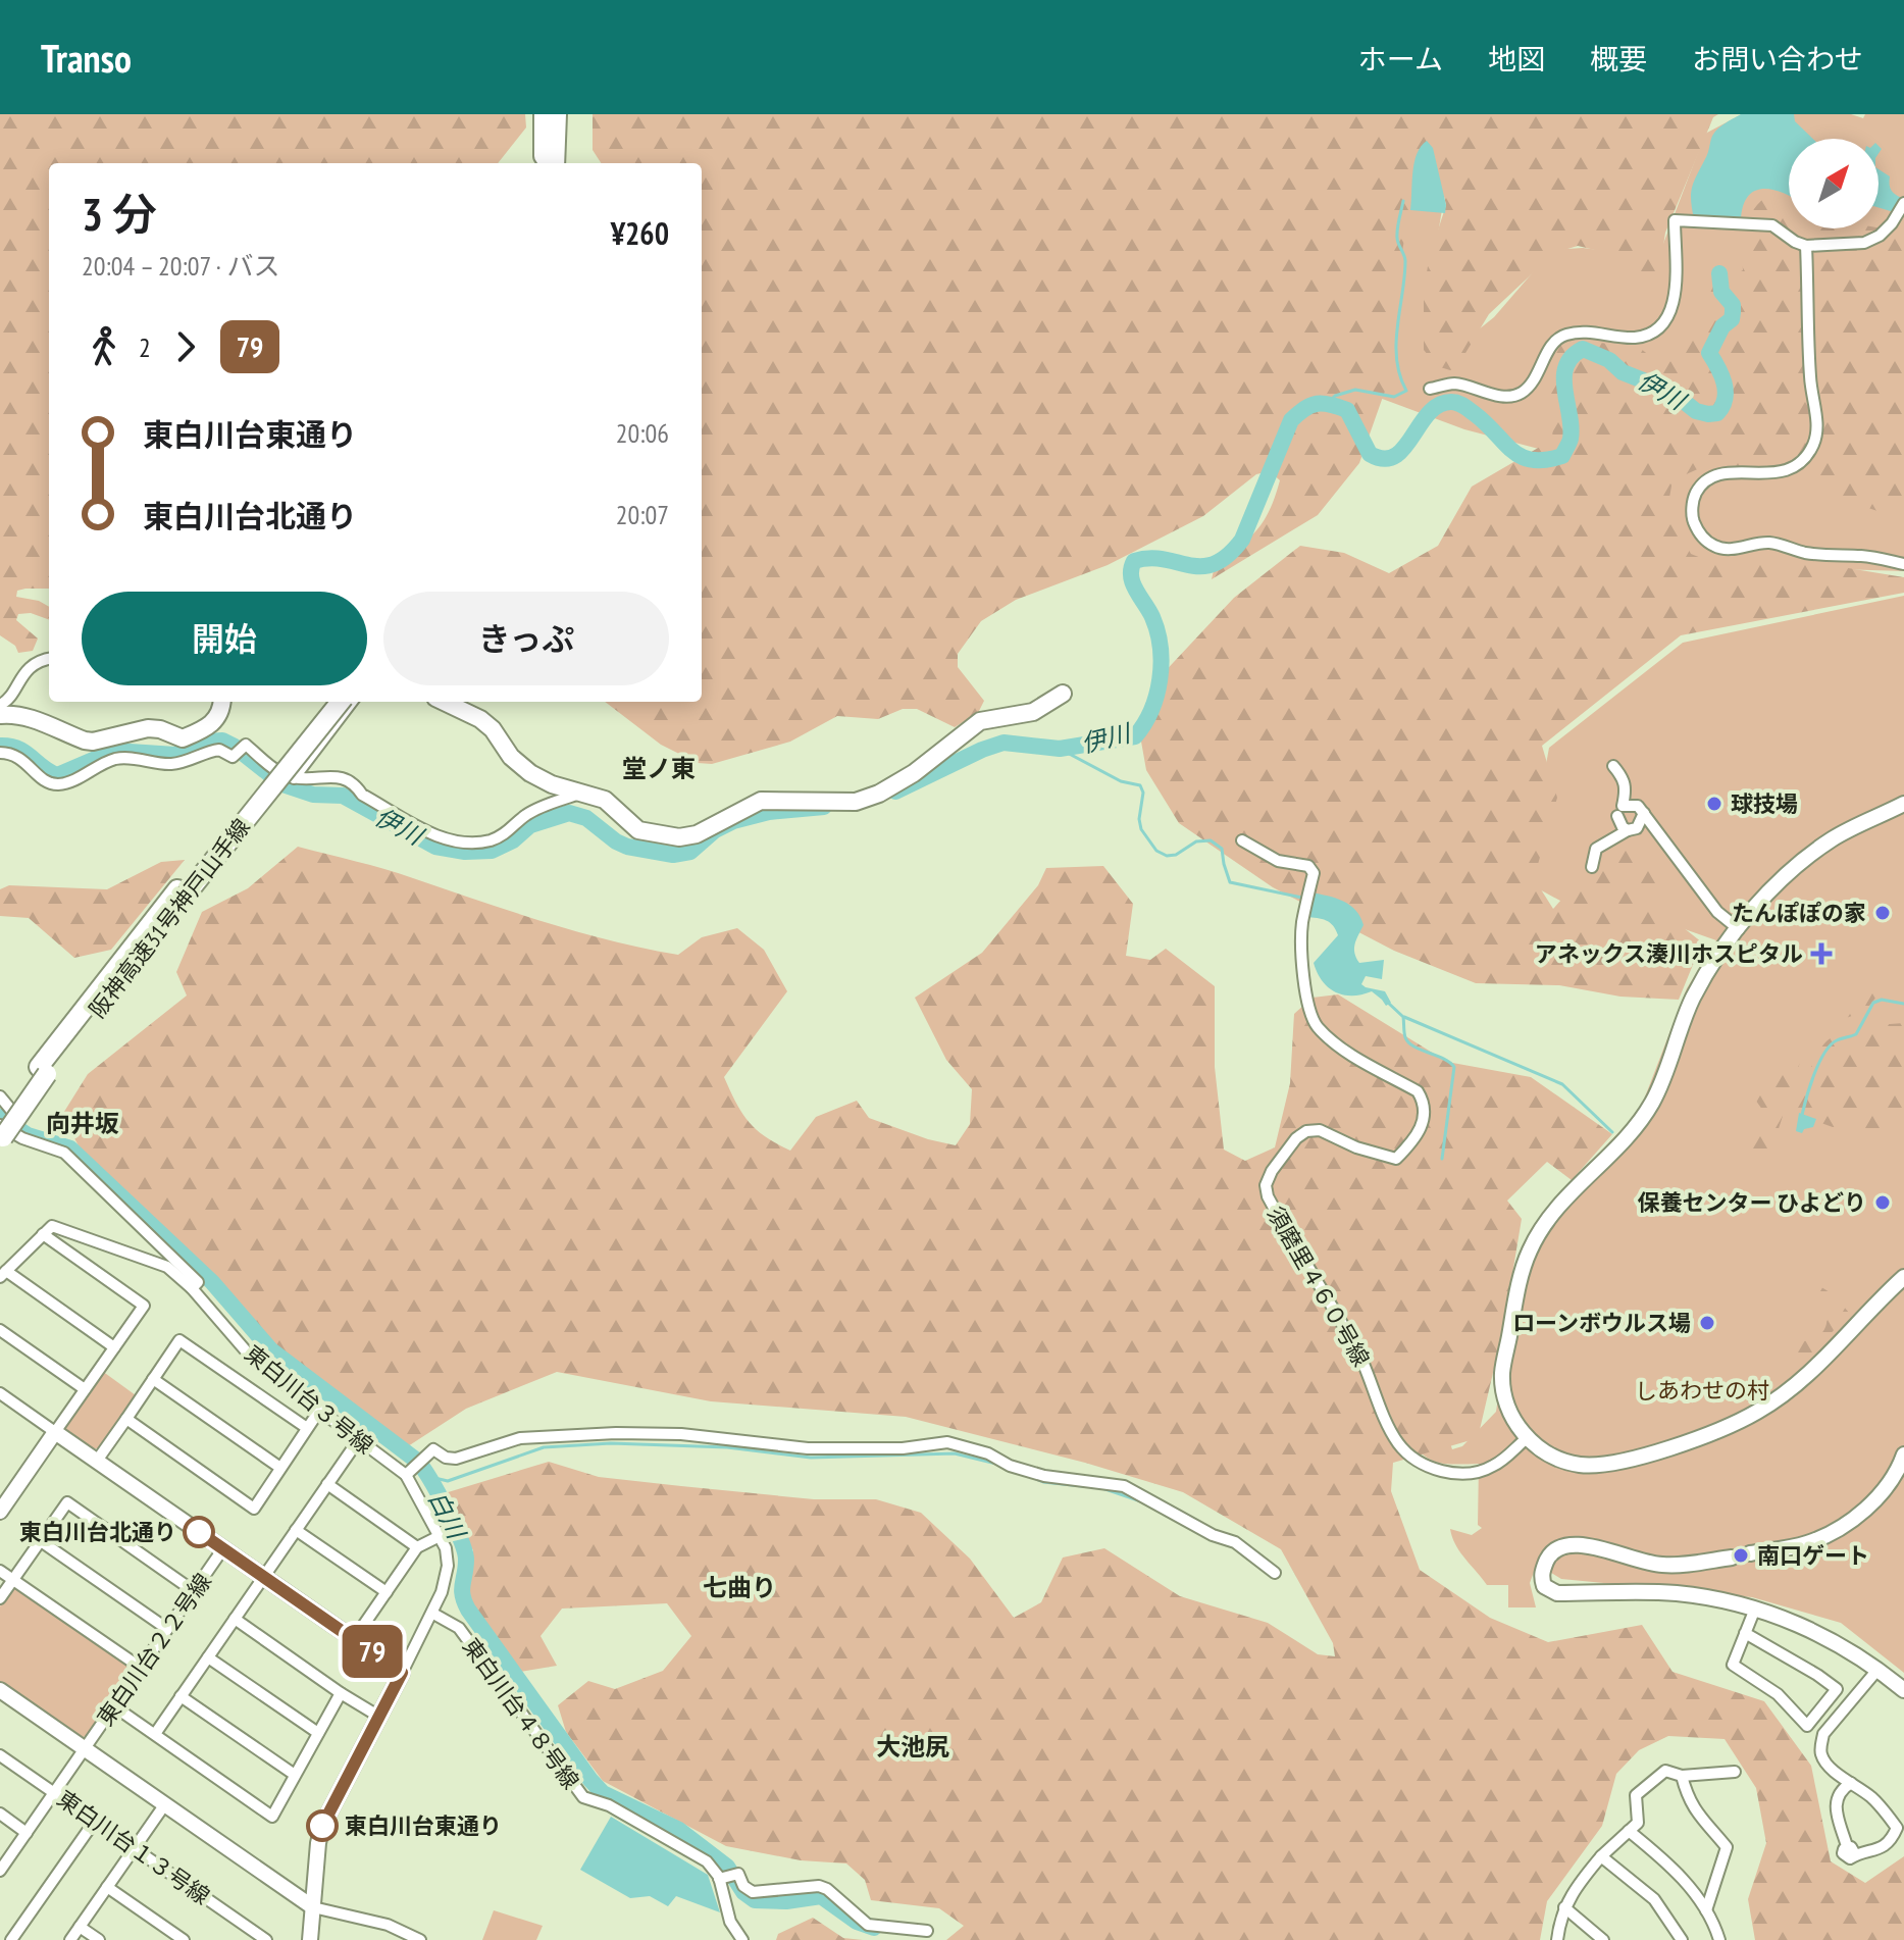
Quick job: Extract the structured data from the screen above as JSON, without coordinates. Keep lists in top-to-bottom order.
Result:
{
  "streets": {
    "highway": ["阪神高速31号神戸山手線"],
    "street": [
      "須磨里４６０号線",
      "東白川台３号線",
      "東白川台２２号線",
      "東白川台４８号線",
      "東白川台１３号線"
    ]
  },
  "crossings": [
    ["東白川台３号線", "東白川台４８号線"],
    ["東白川台２２号線", "東白川台１３号線"]
  ],
  "districts": [
    "堂ノ東",
    "向井坂",
    "七曲り",
    "大池尻"
  ],
  "water": ["伊川", "白川"],
  "parks": ["しあわせの村"],
  "places": {
    "other": [
      "球技場",
      "たんぽぽの家",
      "保養センター ひよどり",
      "ローンボウルス場",
      "東白川台北通り",
      "南口ゲート",
      "東白川台東通り"
    ],
    "health": ["アネックス湊川ホスピタル"]
  },
  "lines": ["bus line 79"],
  "north": "top right",
  "page": {
    "header": "Transo",
    "nav": [
      "ホーム",
      "地図",
      "概要",
      "お問い合わせ"
    ],
    "on_map": "79",
    "heading": ["3 分", "20:04 – 20:07 · バス", "¥260"],
    "legs": ["2", "79"],
    "list": [
      {
        "name": "東白川台東通り",
        "value": "20:06"
      },
      {
        "name": "東白川台北通り",
        "value": "20:07"
      }
    ],
    "buttons": ["開始", "きっぷ"]
  }
}
